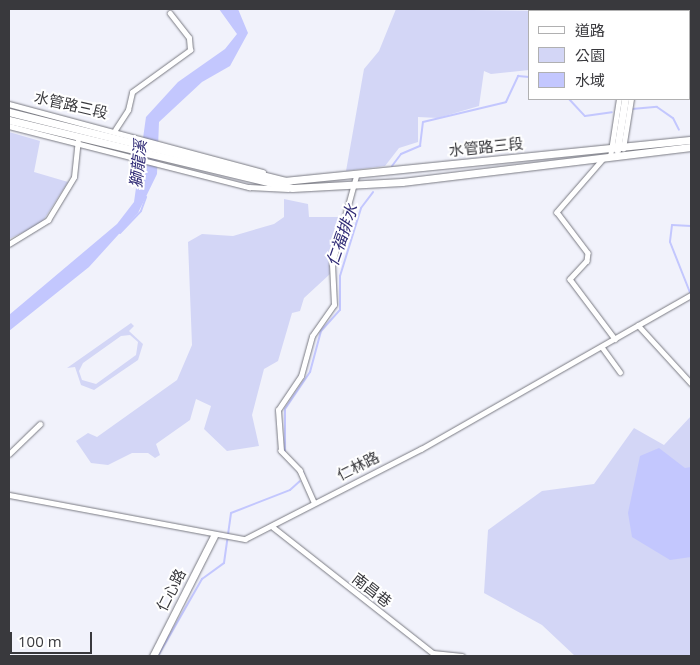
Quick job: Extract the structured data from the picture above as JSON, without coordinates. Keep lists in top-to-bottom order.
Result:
{
  "streets": {
    "main road": ["水管路三段", "仁心路"],
    "street": ["仁林路", "南昌巷"]
  },
  "crossings": [
    ["仁林路", "仁心路"],
    ["仁林路", "南昌巷"]
  ],
  "water": ["獅龍溪", "仁福排水"],
  "legend": ["道路", "公園", "水域"],
  "scale_bar": "100 m"
}
